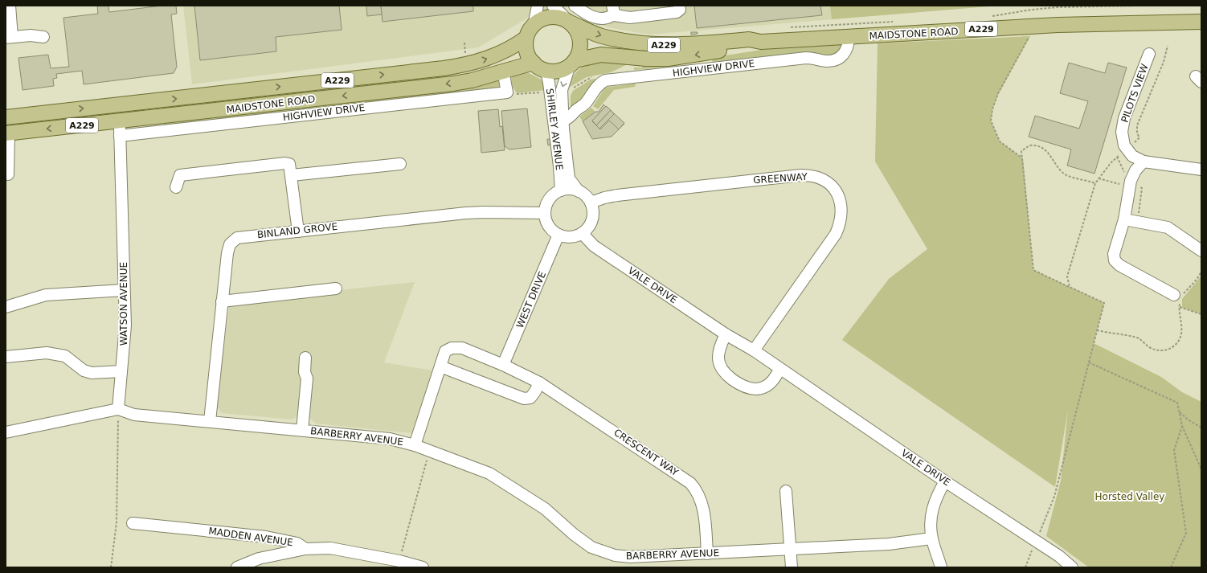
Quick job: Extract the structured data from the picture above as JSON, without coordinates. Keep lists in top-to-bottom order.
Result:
{
  "streets": {
    "main road": ["A229", "MAIDSTONE ROAD"],
    "street": [
      "HIGHVIEW DRIVE",
      "PILOTS VIEW",
      "SHIRLEY AVENUE",
      "GREENWAY",
      "BINLAND GROVE",
      "VALE DRIVE",
      "WEST DRIVE",
      "WATSON AVENUE",
      "BARBERRY AVENUE",
      "CRESCENT WAY",
      "MADDEN AVENUE"
    ]
  },
  "crossings": [
    ["A229", "MAIDSTONE ROAD"],
    ["A229", "SHIRLEY AVENUE"],
    ["MAIDSTONE ROAD", "HIGHVIEW DRIVE"],
    ["MAIDSTONE ROAD", "SHIRLEY AVENUE"],
    ["MAIDSTONE ROAD", "WATSON AVENUE"],
    ["HIGHVIEW DRIVE", "SHIRLEY AVENUE"],
    ["HIGHVIEW DRIVE", "WATSON AVENUE"],
    ["SHIRLEY AVENUE", "GREENWAY"],
    ["SHIRLEY AVENUE", "BINLAND GROVE"],
    ["SHIRLEY AVENUE", "VALE DRIVE"],
    ["SHIRLEY AVENUE", "WEST DRIVE"],
    ["GREENWAY", "BINLAND GROVE"],
    ["GREENWAY", "VALE DRIVE"],
    ["GREENWAY", "WEST DRIVE"],
    ["BINLAND GROVE", "VALE DRIVE"],
    ["BINLAND GROVE", "WEST DRIVE"],
    ["BINLAND GROVE", "BARBERRY AVENUE"],
    ["VALE DRIVE", "WEST DRIVE"],
    ["WEST DRIVE", "CRESCENT WAY"],
    ["WATSON AVENUE", "BARBERRY AVENUE"],
    ["BARBERRY AVENUE", "CRESCENT WAY"]
  ],
  "parks": ["Horsted Valley"]
}
